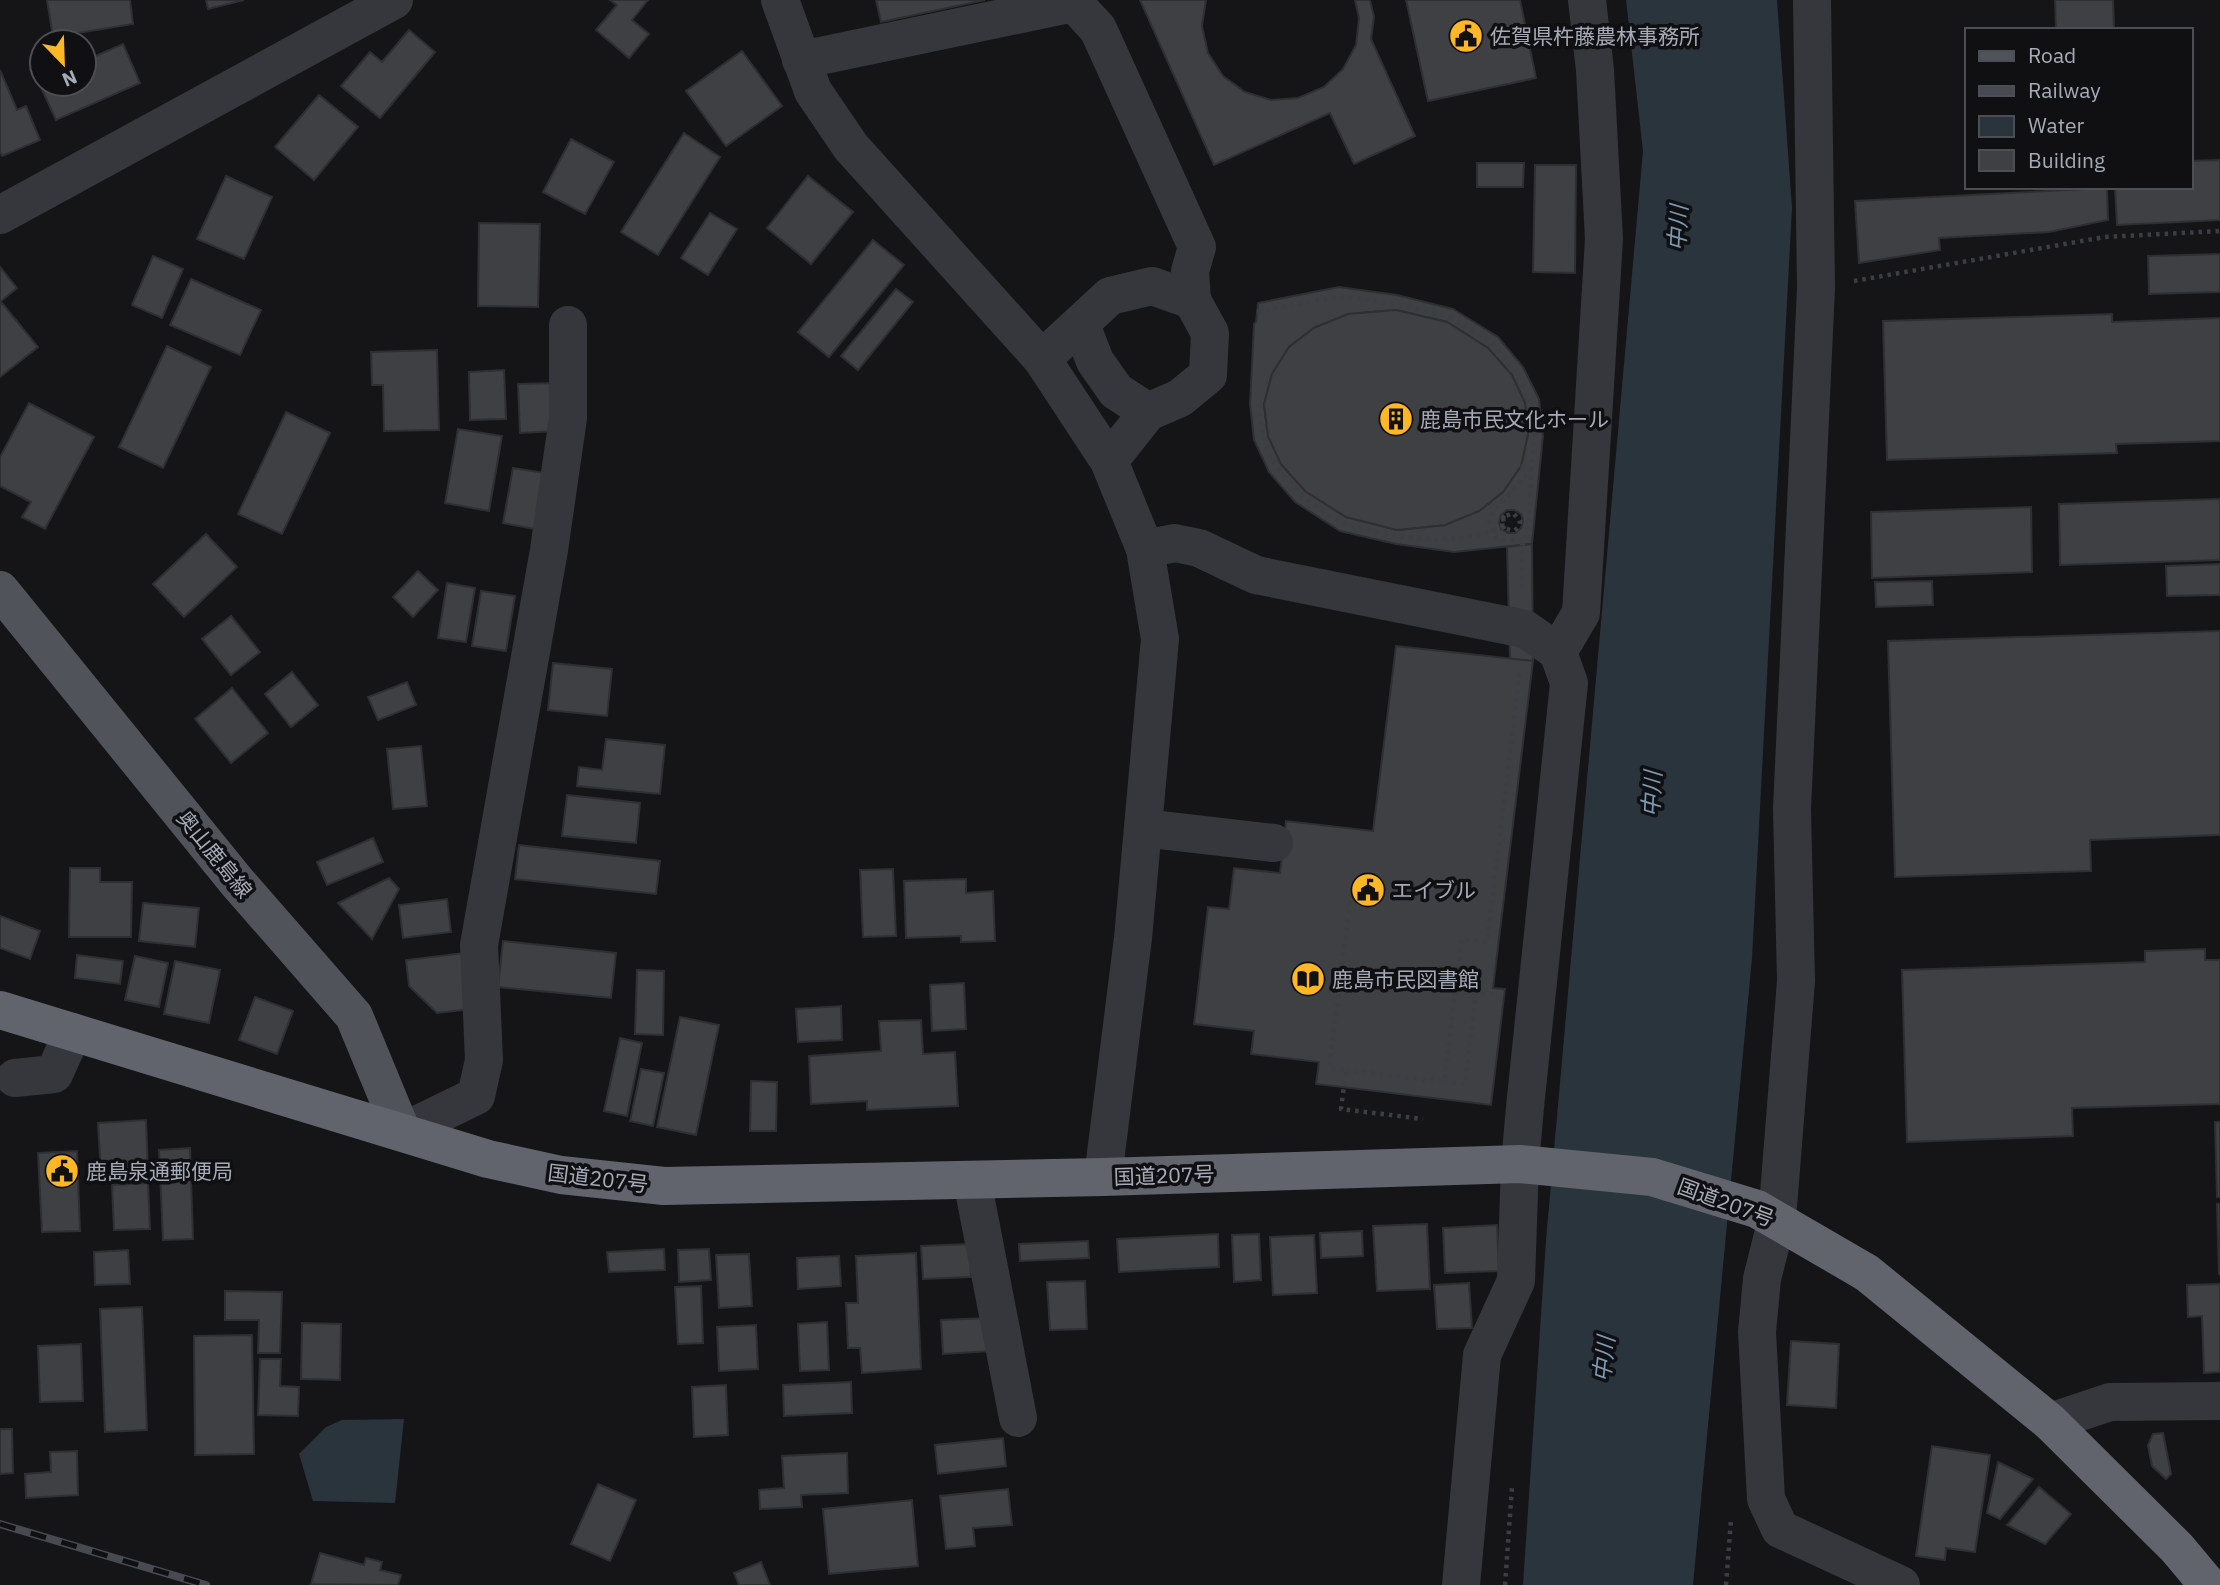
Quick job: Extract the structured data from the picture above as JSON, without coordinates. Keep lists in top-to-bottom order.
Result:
{
  "streets": {
    "highway": ["国道207号"],
    "main road": ["奥山鹿島線"]
  },
  "crossings": [
    ["奥山鹿島線", "国道207号"]
  ],
  "water": ["中川"],
  "places": {
    "public building": ["佐賀県杵藤農林事務所", "エイブル", "鹿島泉通郵便局"],
    "building": ["鹿島市民文化ホール"],
    "library": ["鹿島市民図書館"]
  },
  "legend": [
    "Road",
    "Railway",
    "Water",
    "Building"
  ],
  "north": "bottom right"
}
